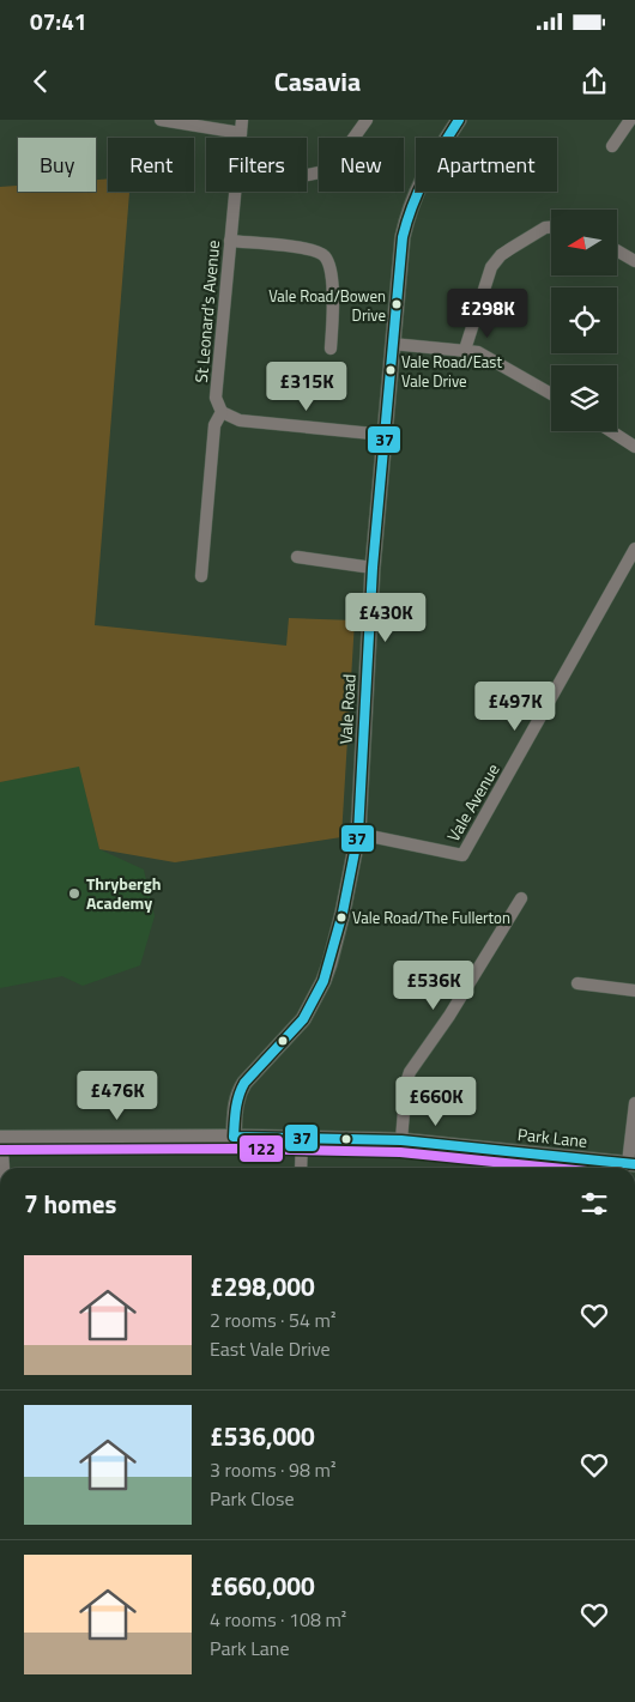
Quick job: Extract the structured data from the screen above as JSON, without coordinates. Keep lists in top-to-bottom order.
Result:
{
  "streets": {
    "street": [
      "St Leonard's Avenue",
      "Vale Road",
      "Vale Avenue",
      "Park Lane"
    ]
  },
  "crossings": [
    ["Vale Road", "Vale Avenue"],
    ["Vale Road", "Park Lane"]
  ],
  "places": [
    "Vale Road/Bowen Drive",
    "Vale Road/East Vale Drive",
    "Thrybergh Academy",
    "Vale Road/The Fullerton"
  ],
  "lines": ["transit line 37", "transit line 122"],
  "north": "left",
  "page": {
    "status": "07:41",
    "header": "Casavia",
    "chip": [
      "Buy",
      "Rent",
      "Filters",
      "New",
      "Apartment"
    ],
    "price": [
      "£298K",
      "£315K",
      "£430K",
      "£497K",
      "£536K",
      "£476K",
      "£660K"
    ],
    "heading": "7 homes",
    "list": [
      {
        "name": "£298,000",
        "note": "2 rooms · 54 m² · East Vale Drive"
      },
      {
        "name": "£536,000",
        "note": "3 rooms · 98 m² · Park Close"
      },
      {
        "name": "£660,000",
        "note": "4 rooms · 108 m² · Park Lane"
      }
    ]
  }
}
